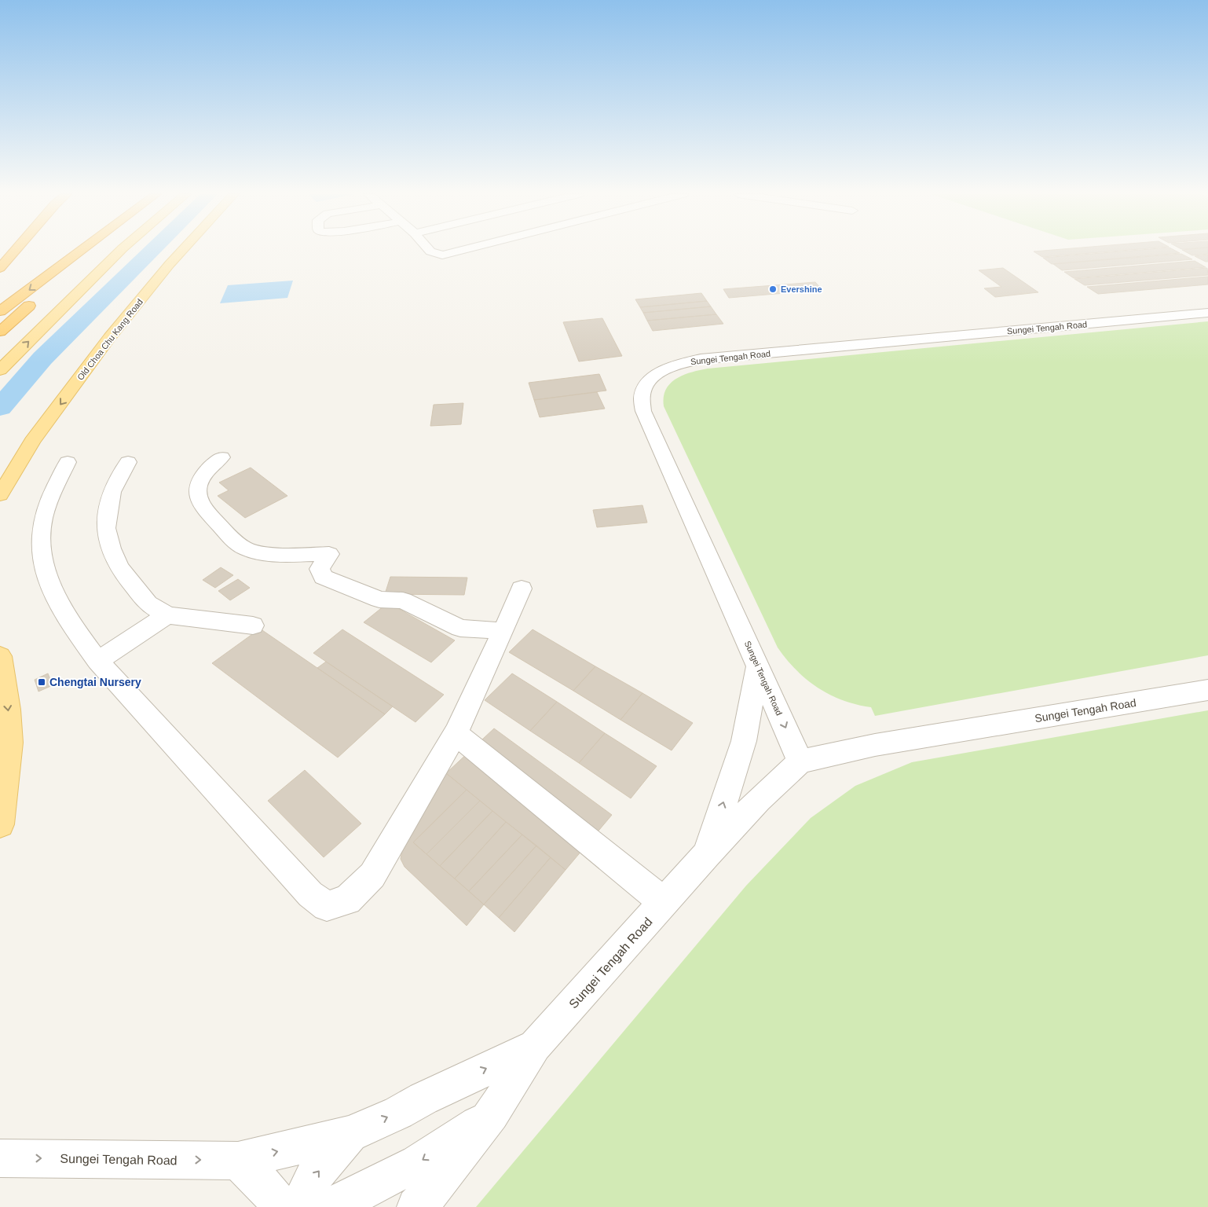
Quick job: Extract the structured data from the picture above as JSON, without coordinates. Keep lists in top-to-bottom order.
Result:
{
  "streets": {
    "main road": ["Old Choa Chu Kang Road"],
    "street": ["Sungei Tengah Road"]
  },
  "places": {
    "other": ["Evershine"],
    "transit": ["Chengtai Nursery"]
  }
}
